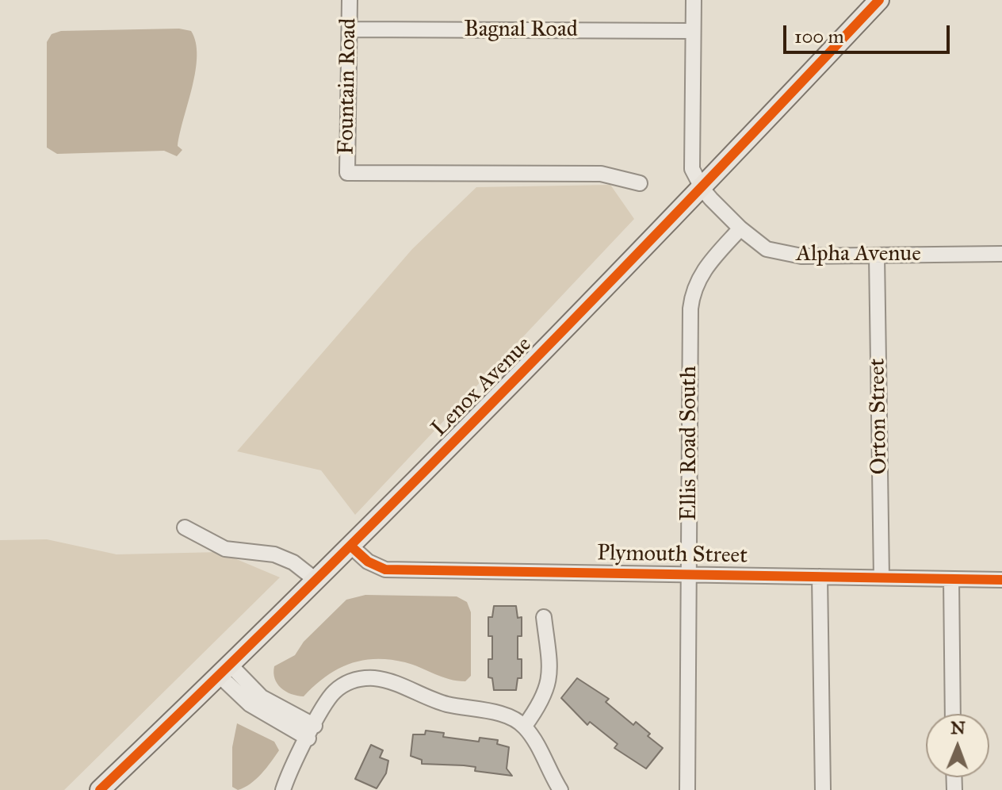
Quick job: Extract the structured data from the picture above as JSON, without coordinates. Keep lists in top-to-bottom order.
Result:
{
  "streets": {
    "main road": ["Lenox Avenue"],
    "street": [
      "Bagnal Road",
      "Fountain Road",
      "Alpha Avenue",
      "Orton Street",
      "Ellis Road South",
      "Plymouth Street"
    ]
  },
  "crossings": [
    ["Bagnal Road", "Fountain Road"],
    ["Alpha Avenue", "Lenox Avenue"],
    ["Alpha Avenue", "Orton Street"],
    ["Alpha Avenue", "Ellis Road South"],
    ["Lenox Avenue", "Plymouth Street"],
    ["Orton Street", "Plymouth Street"],
    ["Ellis Road South", "Plymouth Street"]
  ],
  "scale_bar": "100 m",
  "north": "top"
}
